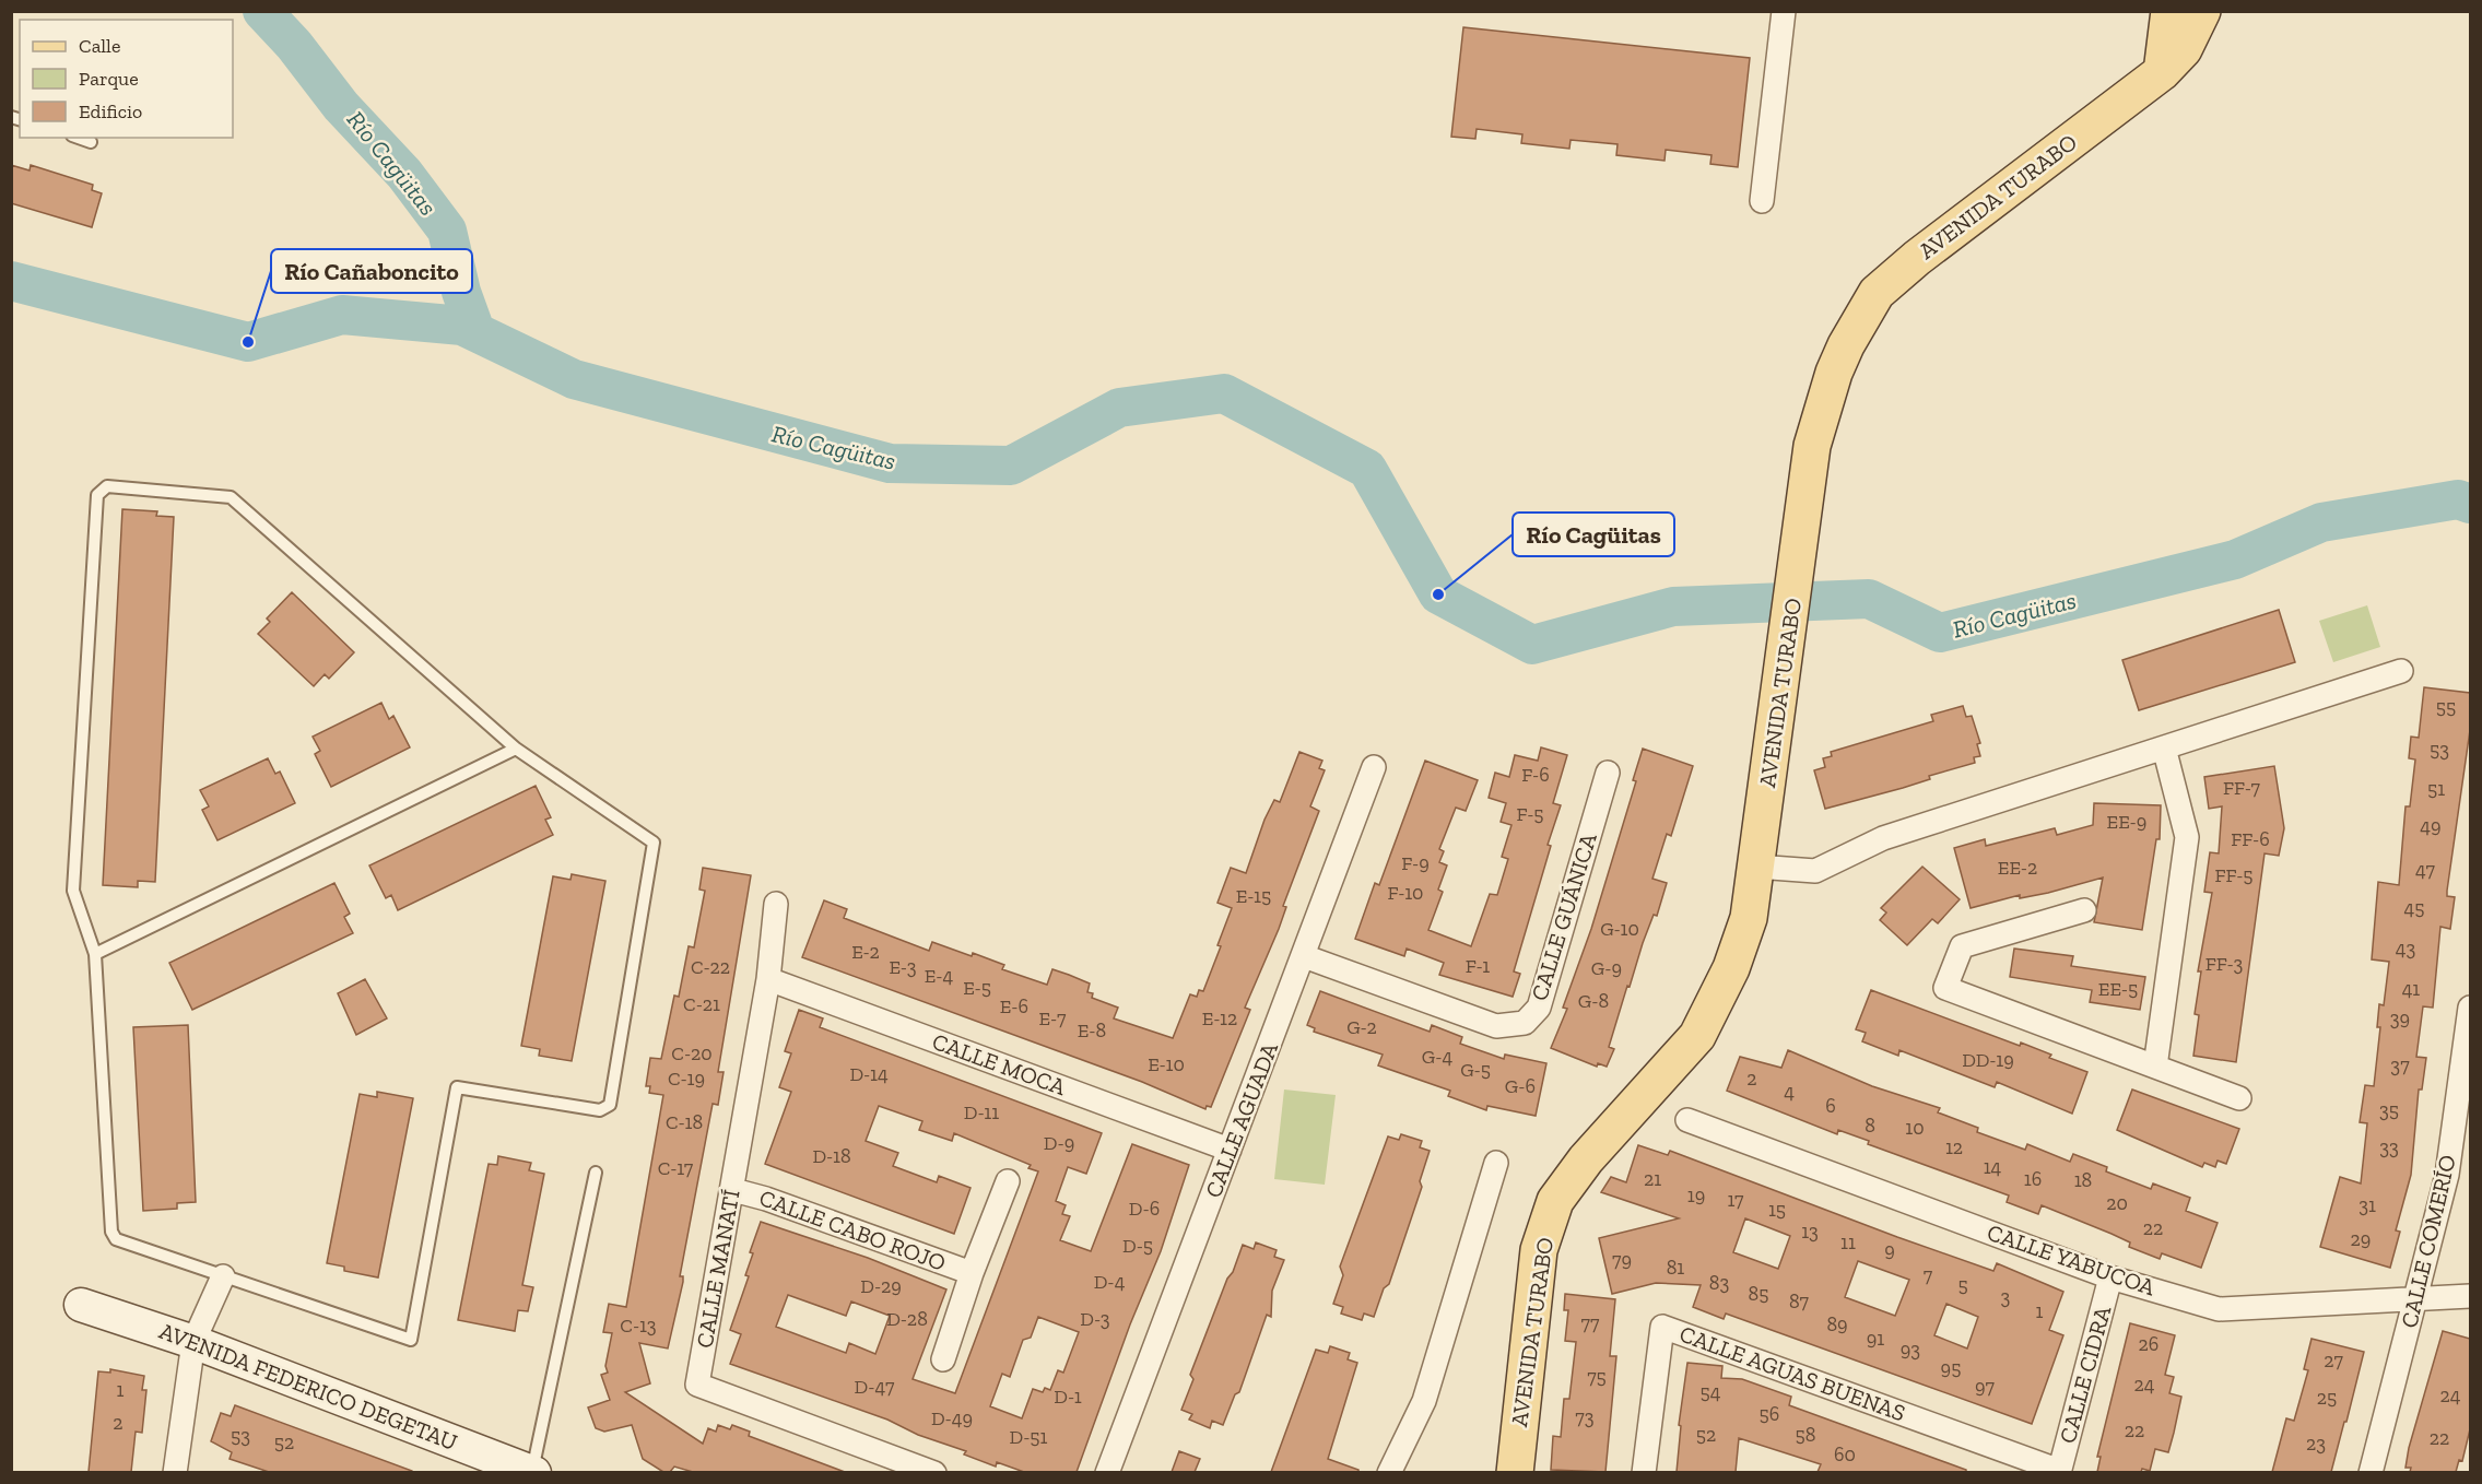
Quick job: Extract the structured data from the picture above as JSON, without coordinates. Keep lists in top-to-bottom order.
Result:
{
  "streets": {
    "main road": ["AVENIDA TURABO"],
    "street": [
      "CALLE GUÁNICA",
      "CALLE MOCA",
      "CALLE AGUADA",
      "CALLE CABO ROJO",
      "CALLE COMERÍO",
      "CALLE YABUCOA",
      "CALLE MANATÍ",
      "CALLE AGUAS BUENAS",
      "CALLE CIDRA",
      "AVENIDA FEDERICO DEGETAU"
    ]
  },
  "crossings": [
    ["CALLE GUÁNICA", "CALLE AGUADA"],
    ["CALLE MOCA", "CALLE AGUADA"],
    ["CALLE MOCA", "CALLE MANATÍ"],
    ["CALLE CABO ROJO", "CALLE MANATÍ"],
    ["CALLE COMERÍO", "CALLE YABUCOA"],
    ["CALLE YABUCOA", "CALLE CIDRA"],
    ["CALLE AGUAS BUENAS", "CALLE CIDRA"]
  ],
  "water": ["Río Cagüitas"],
  "places": ["Río Cañaboncito", "Río Cagüitas"],
  "house_numbers": [
    "55",
    "53",
    "F-6",
    "FF-7",
    "51",
    "F-5",
    "EE-9",
    "49",
    "FF-6",
    "F-9",
    "EE-2",
    "47",
    "FF-5",
    "F-10",
    "E-15",
    "45",
    "G-10",
    "43",
    "E-2",
    "FF-3",
    "F-1",
    "C-22",
    "E-3",
    "G-9",
    "E-4",
    "E-5",
    "EE-5",
    "41",
    "G-8",
    "C-21",
    "E-6",
    "E-7",
    "E-12",
    "39",
    "G-2",
    "E-8",
    "C-20",
    "G-4",
    "DD-19",
    "E-10",
    "37",
    "G-5",
    "D-14",
    "C-19",
    "2",
    "G-6",
    "4",
    "6",
    "35",
    "D-11",
    "C-18",
    "8",
    "10",
    "D-9",
    "12",
    "33",
    "D-18",
    "14",
    "C-17",
    "21",
    "16",
    "18",
    "19",
    "17",
    "20",
    "31",
    "D-6",
    "15",
    "22",
    "13",
    "29",
    "11",
    "D-5",
    "9",
    "79",
    "81",
    "7",
    "D-4",
    "83",
    "5",
    "D-29",
    "85",
    "3",
    "87",
    "1",
    "D-28",
    "D-3",
    "77",
    "89",
    "C-13",
    "91",
    "26",
    "93",
    "27",
    "95",
    "75",
    "24",
    "D-47",
    "97",
    "1",
    "54",
    "24",
    "D-1",
    "25",
    "56",
    "73",
    "D-49",
    "2",
    "22",
    "52",
    "58",
    "53",
    "D-51",
    "22",
    "52",
    "23",
    "60"
  ],
  "legend": ["Calle", "Parque", "Edificio"]
}
